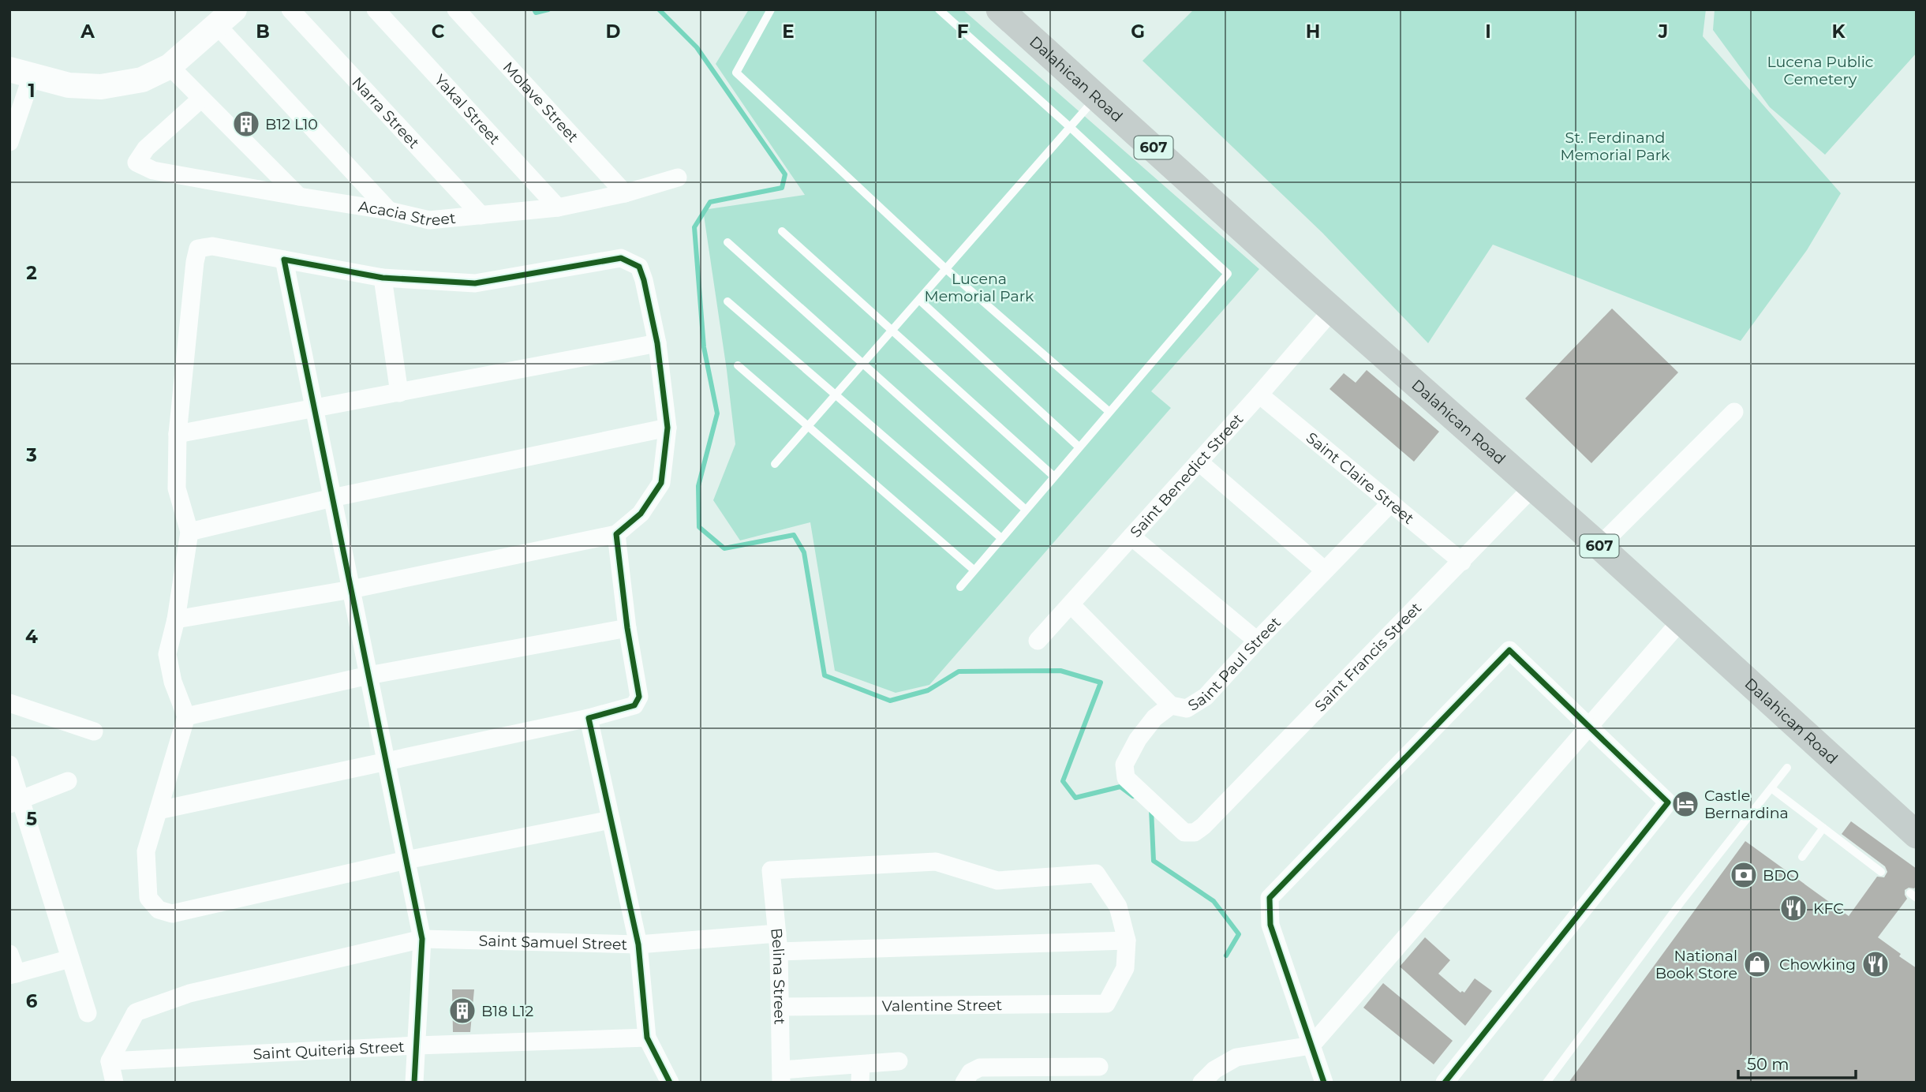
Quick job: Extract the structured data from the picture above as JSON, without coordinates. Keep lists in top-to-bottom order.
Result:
{
  "streets": {
    "main road": ["Dalahican Road", "607"],
    "street": [
      "Molave Street",
      "Yakal Street",
      "Narra Street",
      "Acacia Street",
      "Saint Benedict Street",
      "Saint Claire Street",
      "Saint Francis Street",
      "Saint Paul Street",
      "Saint Samuel Street",
      "Belina Street",
      "Valentine Street",
      "Saint Quiteria Street"
    ]
  },
  "crossings": [
    ["Dalahican Road", "Saint Benedict Street"],
    ["Dalahican Road", "Saint Francis Street"],
    ["Molave Street", "Acacia Street"],
    ["Yakal Street", "Acacia Street"],
    ["Narra Street", "Acacia Street"],
    ["Saint Benedict Street", "Saint Claire Street"],
    ["Saint Benedict Street", "Saint Paul Street"],
    ["Saint Claire Street", "Saint Francis Street"],
    ["Saint Claire Street", "Saint Paul Street"],
    ["Saint Francis Street", "Saint Paul Street"],
    ["Saint Samuel Street", "Saint Quiteria Street"],
    ["Belina Street", "Valentine Street"]
  ],
  "parks": ["Lucena Public Cemetery", "St. Ferdinand Memorial Park", "Lucena Memorial Park"],
  "places": {
    "building": ["B12 L10", "B18 L12"],
    "hotel": ["Castle Bernardina"],
    "bank": ["BDO"],
    "restaurant": ["KFC", "Chowking"],
    "shop": ["National Book Store"]
  },
  "scale_bar": "50 m",
  "grid": {
    "columns": [
      "A",
      "B",
      "C",
      "D",
      "E",
      "F",
      "G",
      "H",
      "I",
      "J",
      "K"
    ],
    "rows": [
      "1",
      "2",
      "3",
      "4",
      "5",
      "6"
    ]
  }
}
